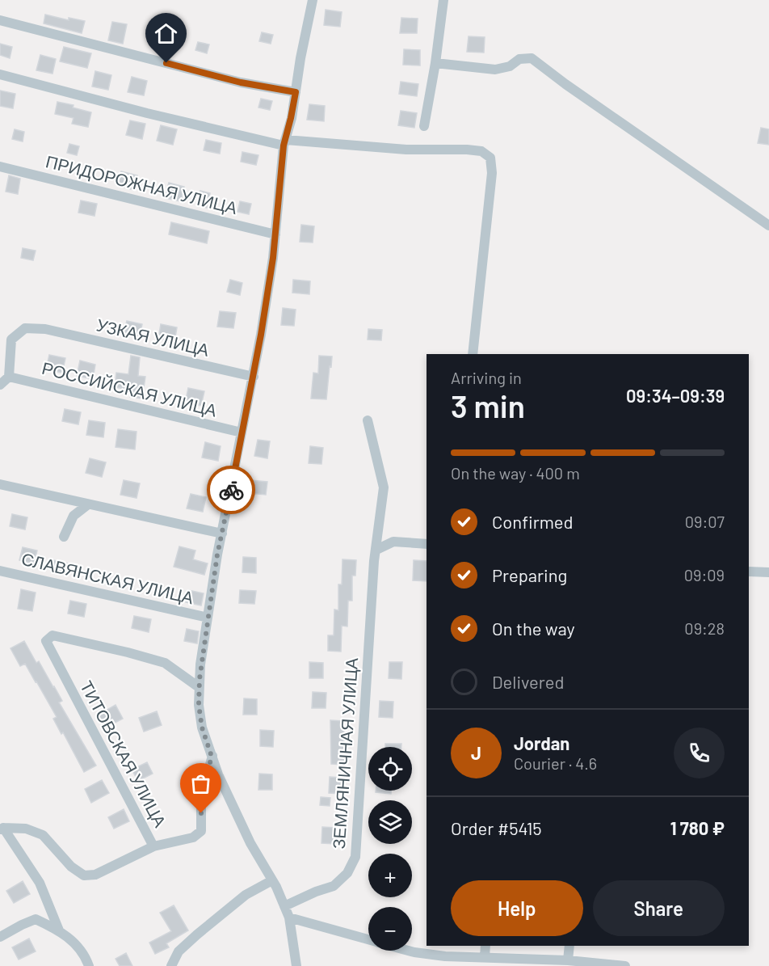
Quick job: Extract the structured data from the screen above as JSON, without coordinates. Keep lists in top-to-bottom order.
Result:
{
  "streets": {
    "street": [
      "ПРИДОРОЖНАЯ УЛИЦА",
      "УЗКАЯ УЛИЦА",
      "РОССИЙСКАЯ УЛИЦА",
      "СЛАВЯНСКАЯ УЛИЦА",
      "ЗЕМЛЯНИЧНАЯ УЛИЦА",
      "ТИТОВСКАЯ УЛИЦА"
    ]
  },
  "crossings": [
    ["УЗКАЯ УЛИЦА", "РОССИЙСКАЯ УЛИЦА"]
  ],
  "page": {
    "heading": ["3 min", "Arriving in", "09:34–09:39"],
    "panel": [
      "Jordan",
      "Courier · 4.6",
      "Order #5415",
      "1 780 ₽"
    ],
    "bar": "On the way · 400 m",
    "list": [
      ["Confirmed", "09:07"],
      ["Preparing", "09:09"],
      ["On the way", "09:28"],
      "Delivered"
    ],
    "round": "J",
    "map_buttons": ["+", "−"],
    "buttons": ["Help", "Share"]
  }
}
